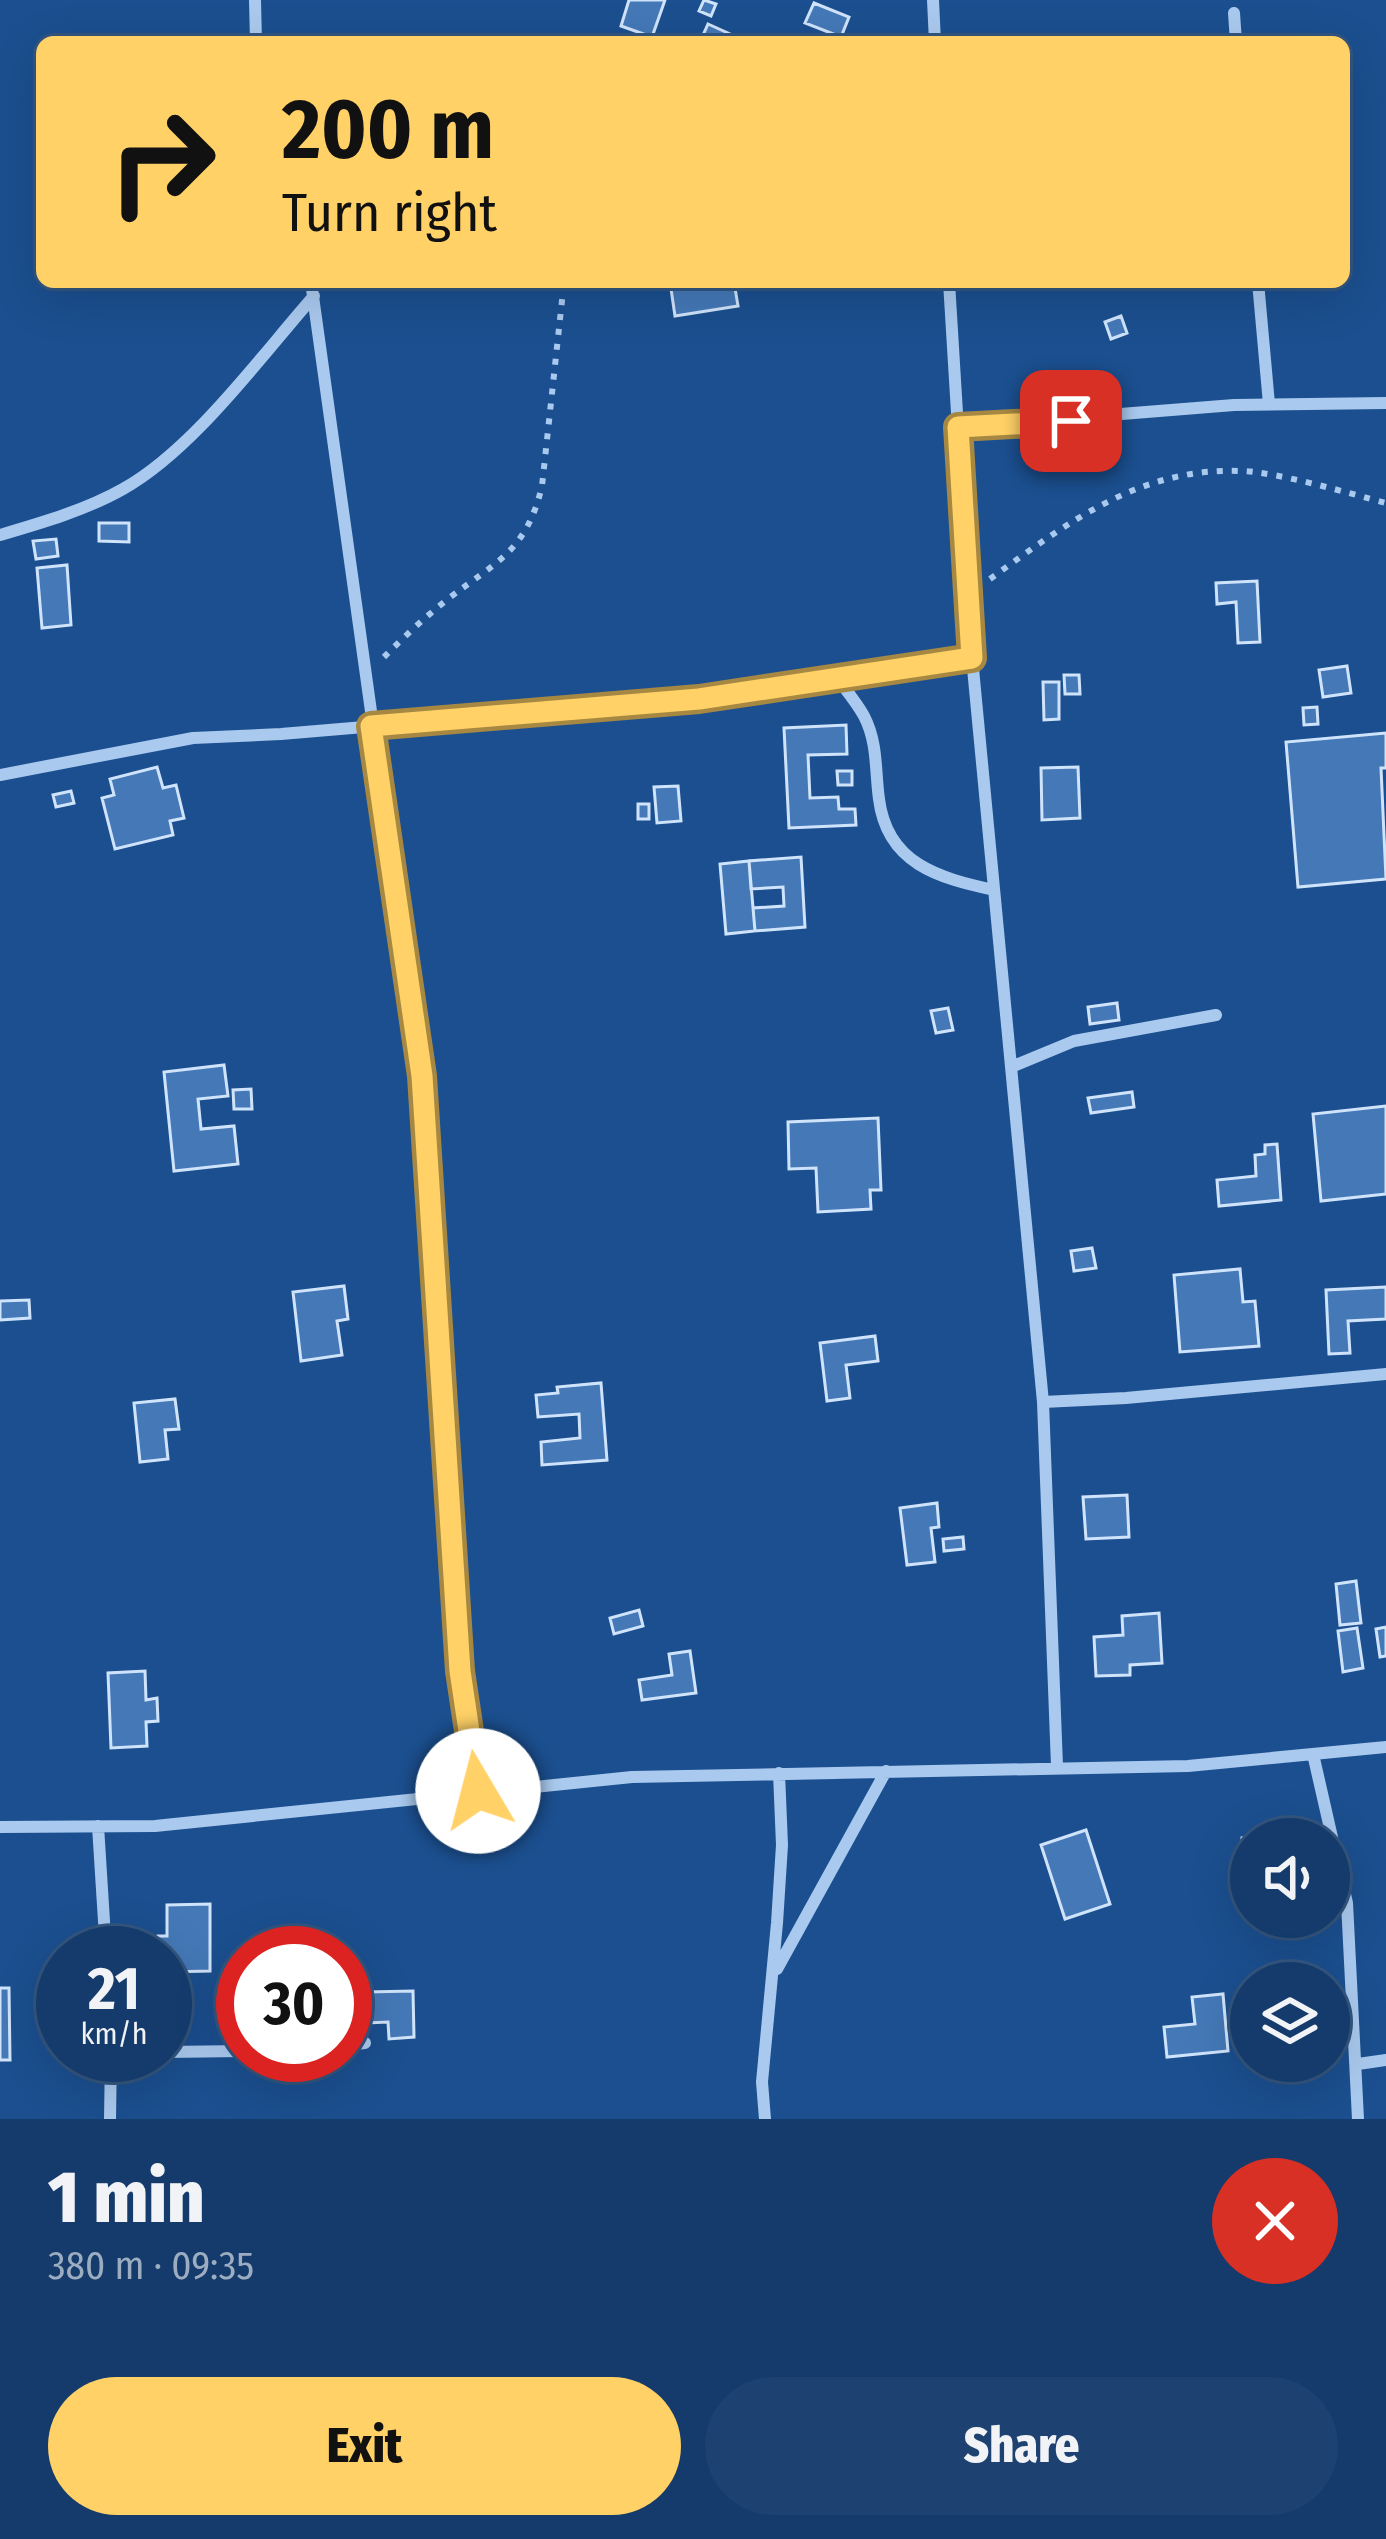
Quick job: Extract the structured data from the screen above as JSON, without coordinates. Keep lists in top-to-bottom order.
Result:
{
  "page": {
    "turn": ["200 m", "Turn right"],
    "speed": "21 km/h",
    "limit": "30",
    "heading": ["1 min", "380 m · 09:35"],
    "buttons": ["Exit", "Share"]
  }
}
